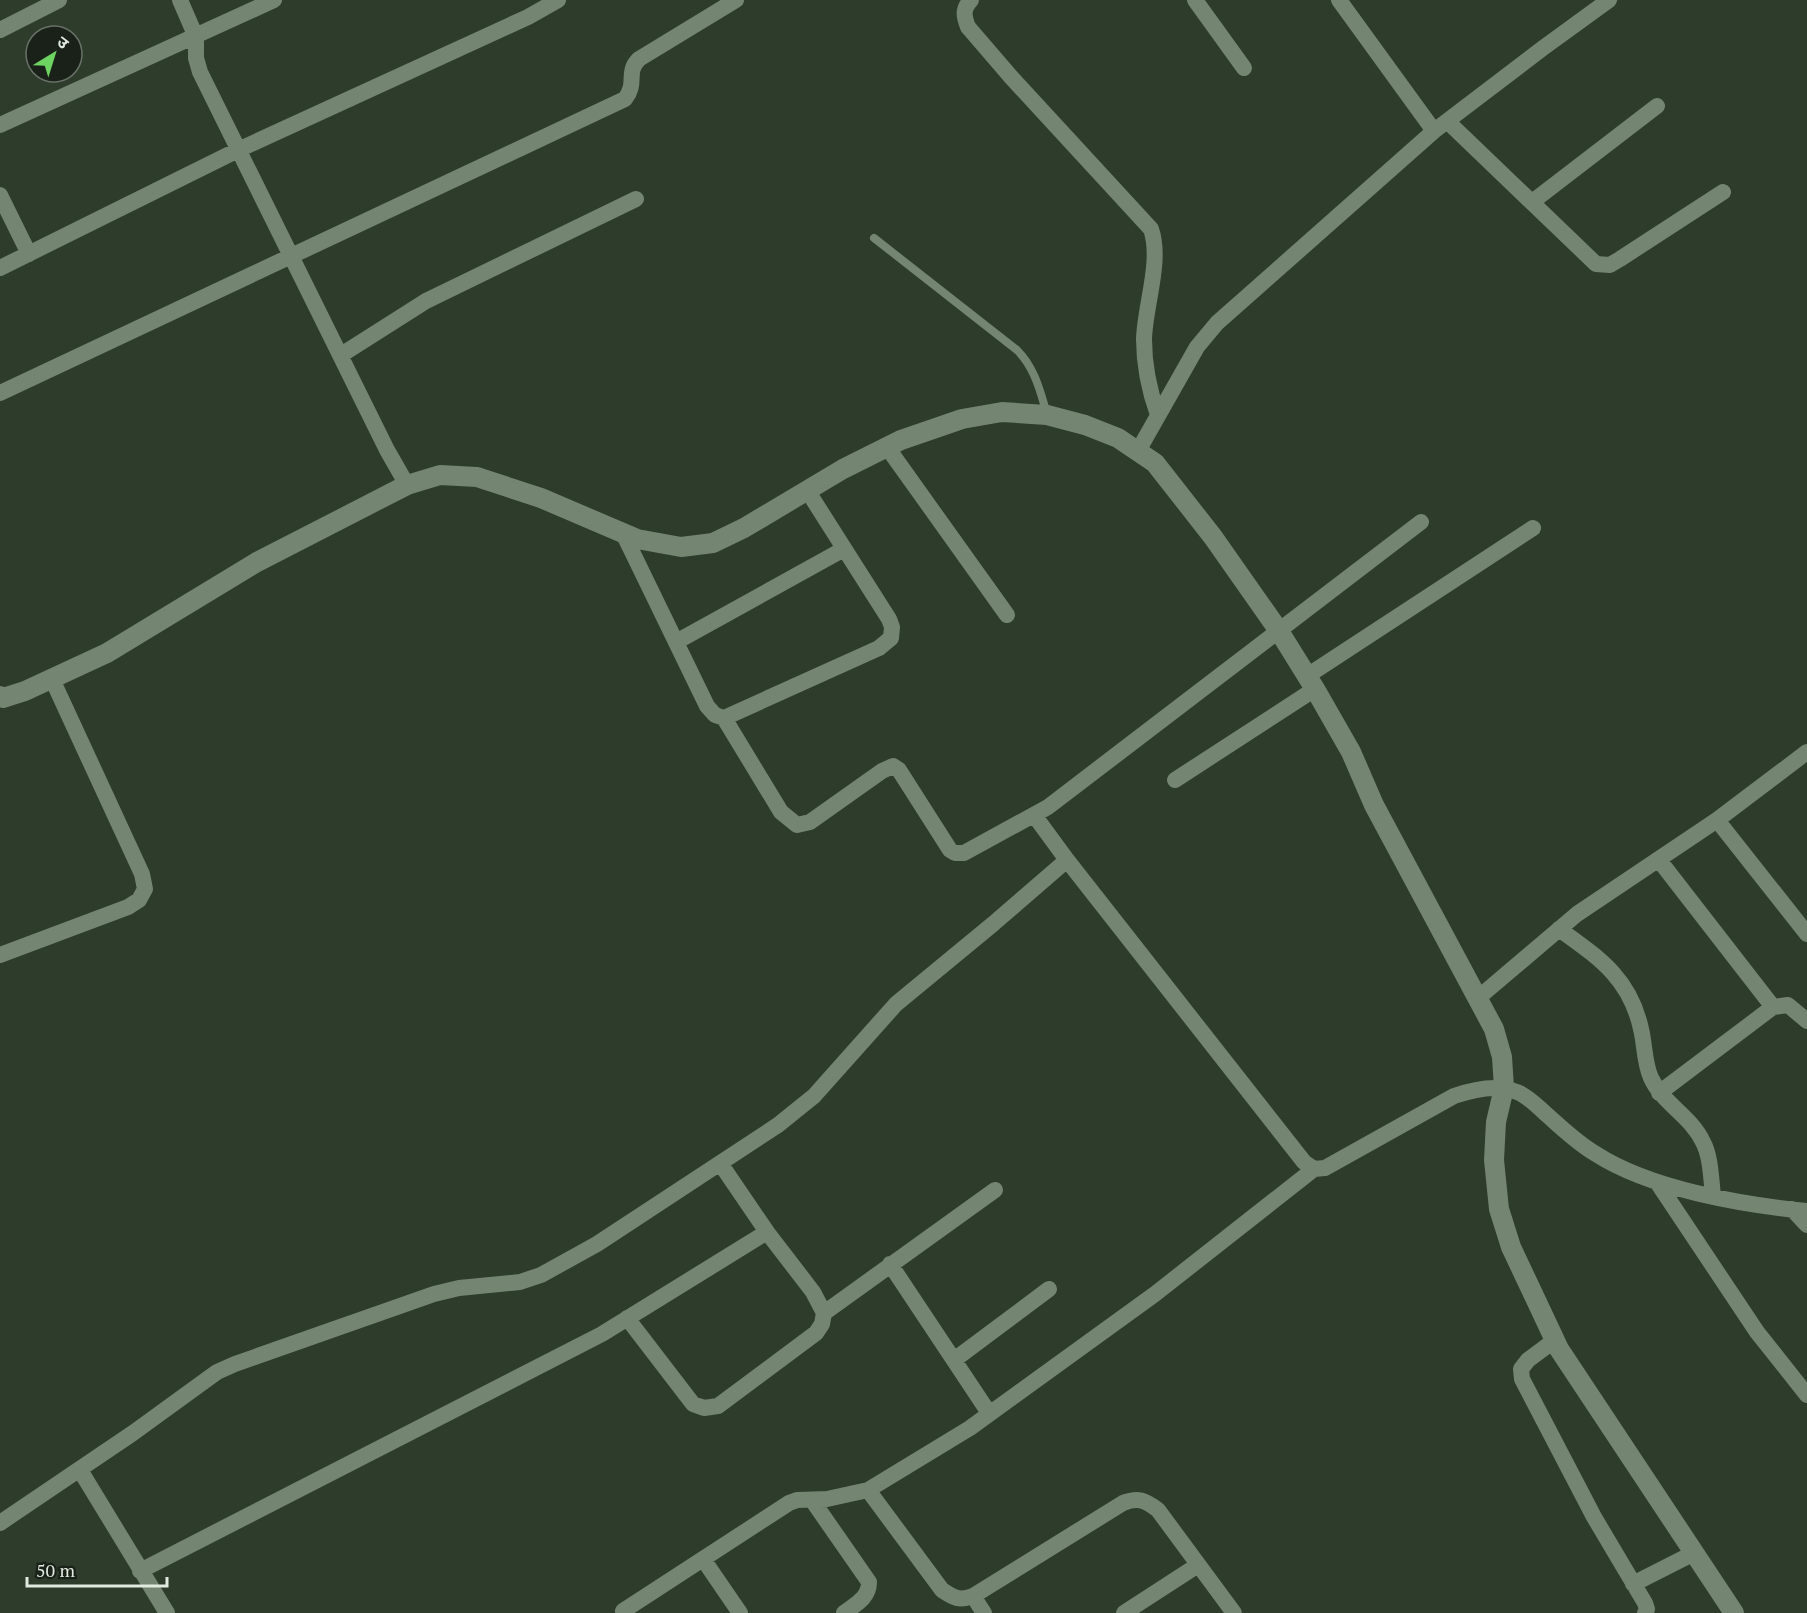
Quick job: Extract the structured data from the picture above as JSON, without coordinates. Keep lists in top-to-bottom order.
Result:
{
  "scale_bar": "50 m",
  "north": "top right"
}
